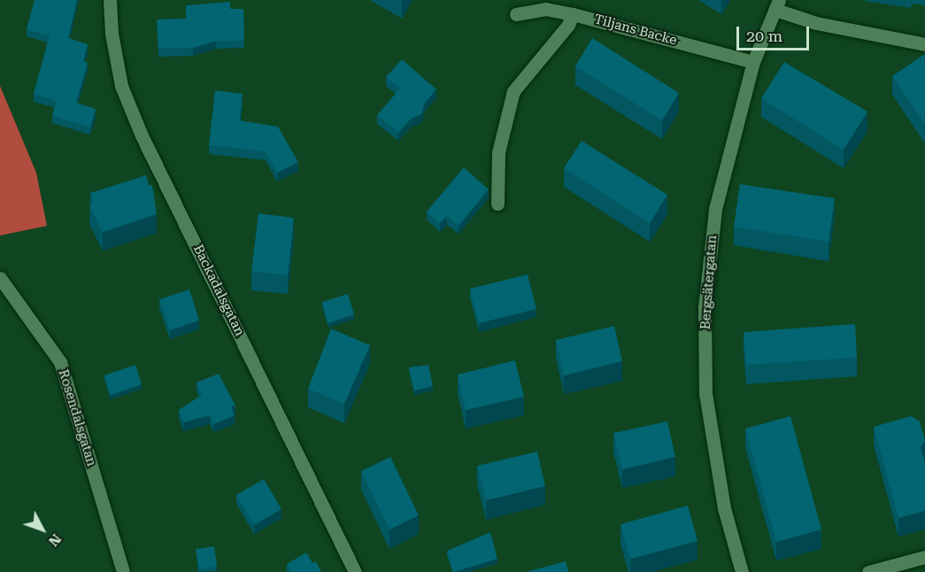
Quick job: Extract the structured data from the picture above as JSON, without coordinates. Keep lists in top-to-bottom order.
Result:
{
  "streets": {
    "street": [
      "Tiljans Backe",
      "Bergsätergatan",
      "Backadalsgatan",
      "Rosendalsgatan"
    ]
  },
  "crossings": [
    ["Tiljans Backe", "Bergsätergatan"]
  ],
  "scale_bar": "20 m",
  "north": "bottom right"
}
